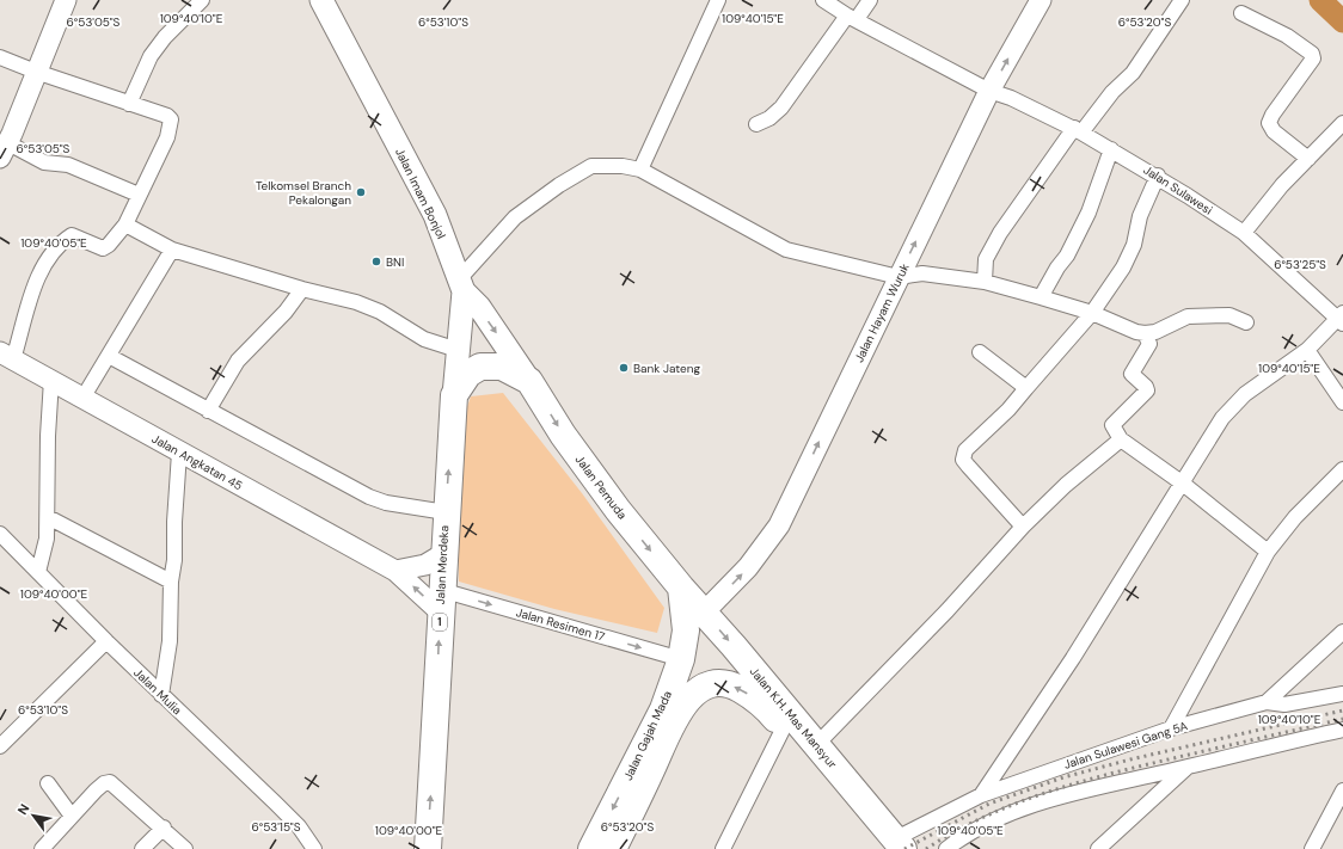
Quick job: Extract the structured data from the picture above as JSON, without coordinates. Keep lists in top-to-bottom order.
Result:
{
  "streets": {
    "highway": [
      "Jalan Pemuda",
      "Jalan Merdeka",
      "1",
      "Jalan K.H. Mas Mansyur",
      "Jalan Gajah Mada"
    ],
    "main road": ["Jalan Imam Bonjol"],
    "street": [
      "Jalan Sulawesi",
      "Jalan Hayam Wuruk",
      "Jalan Angkatan 45",
      "Jalan Resimen 17",
      "Jalan Mulia",
      "Jalan Sulawesi Gang 5A"
    ]
  },
  "crossings": [
    ["Jalan Sulawesi", "Jalan Hayam Wuruk"],
    ["Jalan Imam Bonjol", "Jalan Pemuda"],
    ["Jalan Imam Bonjol", "1"],
    ["Jalan Hayam Wuruk", "Jalan K.H. Mas Mansyur"],
    ["Jalan Angkatan 45", "Jalan Merdeka"],
    ["Jalan Angkatan 45", "Jalan Resimen 17"],
    ["Jalan Pemuda", "1"],
    ["Jalan Pemuda", "Jalan K.H. Mas Mansyur"],
    ["Jalan Pemuda", "Jalan Gajah Mada"],
    ["Jalan Merdeka", "1"],
    ["Jalan Merdeka", "Jalan Resimen 17"],
    ["Jalan Resimen 17", "Jalan Gajah Mada"],
    ["Jalan K.H. Mas Mansyur", "Jalan Gajah Mada"],
    ["Jalan K.H. Mas Mansyur", "Jalan Sulawesi Gang 5A"]
  ],
  "one_way": ["Jalan Pemuda", "Jalan Merdeka", "Jalan Resimen 17"],
  "places": ["Telkomsel Branch Pekalongan", "BNI", "Bank Jateng"],
  "north": "top left",
  "coordinates": [
    "109°40'10\"E",
    "109°40'15\"E",
    "6°53'05\"S",
    "6°53'10\"S",
    "6°53'20\"S",
    "109°40'05\"E",
    "6°53'25\"S",
    "109°40'00\"E",
    "6°53'15\"S"
  ]
}
